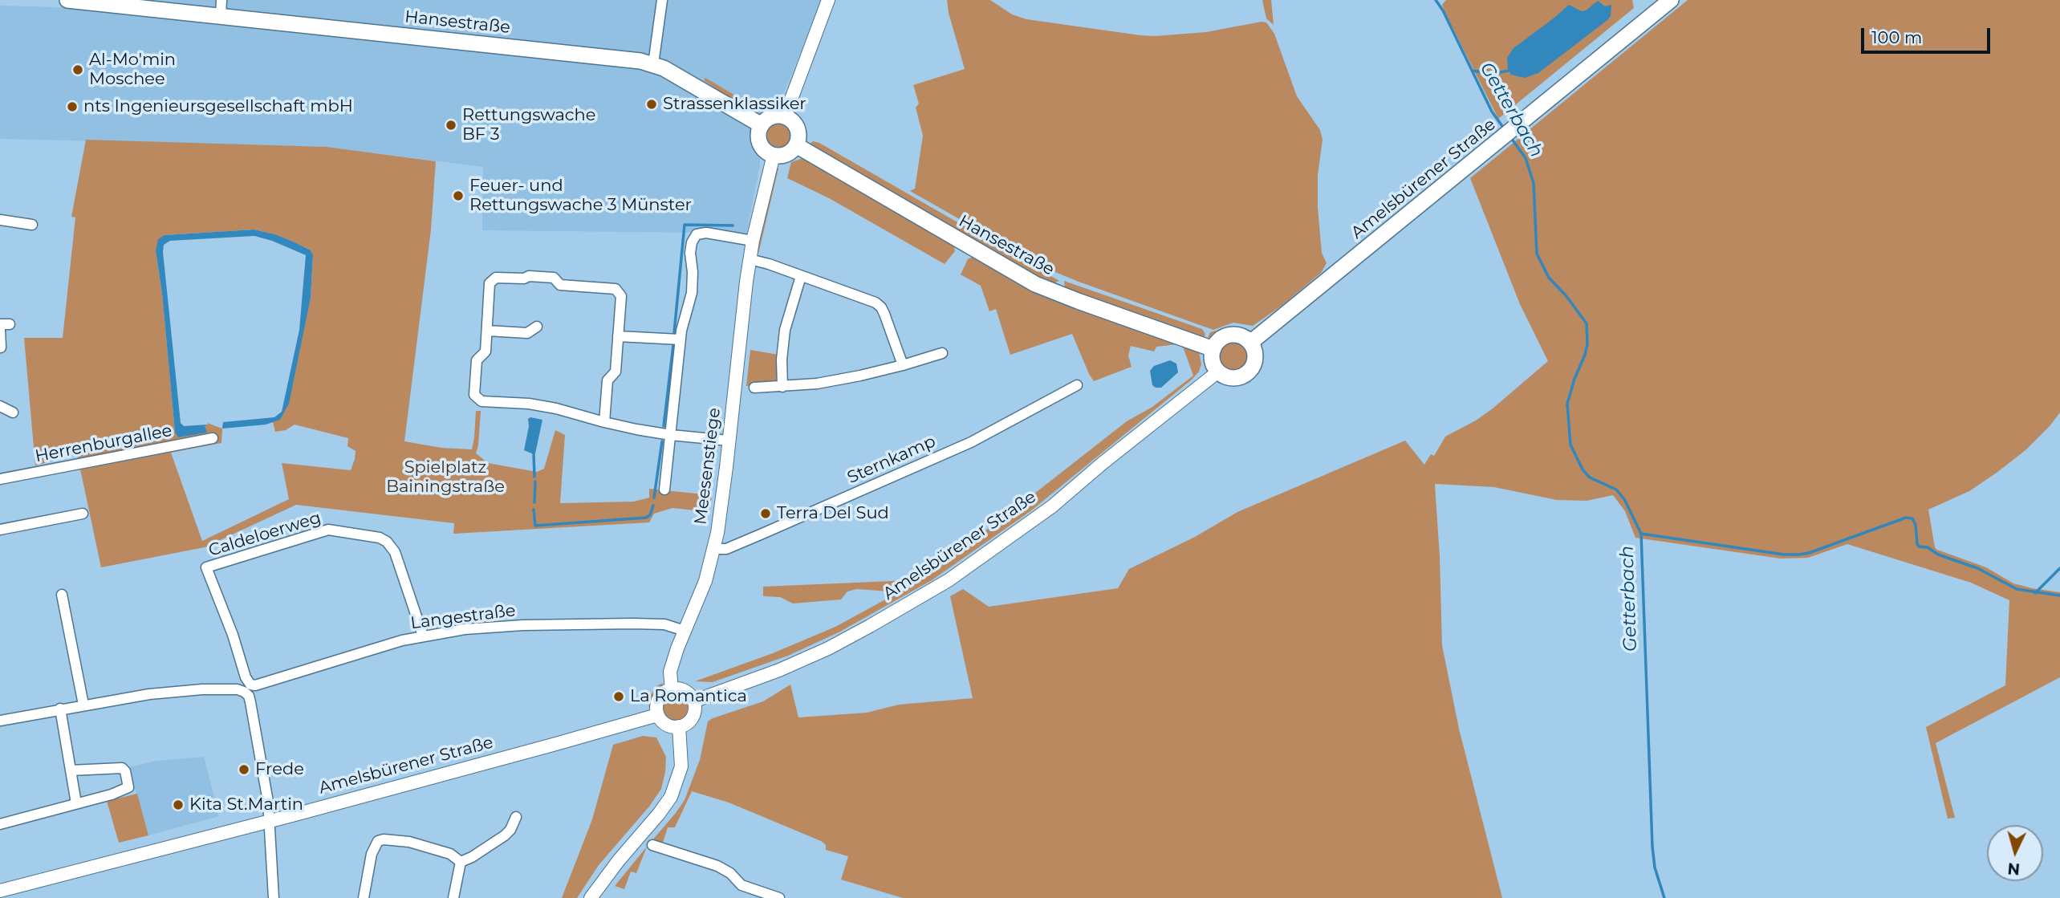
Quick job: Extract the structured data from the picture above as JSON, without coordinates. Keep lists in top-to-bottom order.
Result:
{
  "streets": {
    "main road": ["Hansestraße", "Amelsbürener Straße"],
    "street": [
      "Herrenburgallee",
      "Sternkamp",
      "Meesenstiege",
      "Caldeloerweg",
      "Langestraße"
    ]
  },
  "crossings": [
    ["Hansestraße", "Amelsbürener Straße"],
    ["Hansestraße", "Meesenstiege"],
    ["Amelsbürener Straße", "Meesenstiege"],
    ["Amelsbürener Straße", "Caldeloerweg"],
    ["Sternkamp", "Meesenstiege"],
    ["Meesenstiege", "Langestraße"],
    ["Caldeloerweg", "Langestraße"]
  ],
  "water": ["Getterbach"],
  "parks": ["Spielplatz Bainingstraße"],
  "places": [
    "Al-Mo'min Moschee",
    "Strassenklassiker",
    "nts Ingenieursgesellschaft mbH",
    "Rettungswache BF 3",
    "Feuer- und Rettungswache 3 Münster",
    "Terra Del Sud",
    "La Romantica",
    "Frede",
    "Kita St.Martin"
  ],
  "scale_bar": "100 m",
  "north": "bottom"
}
